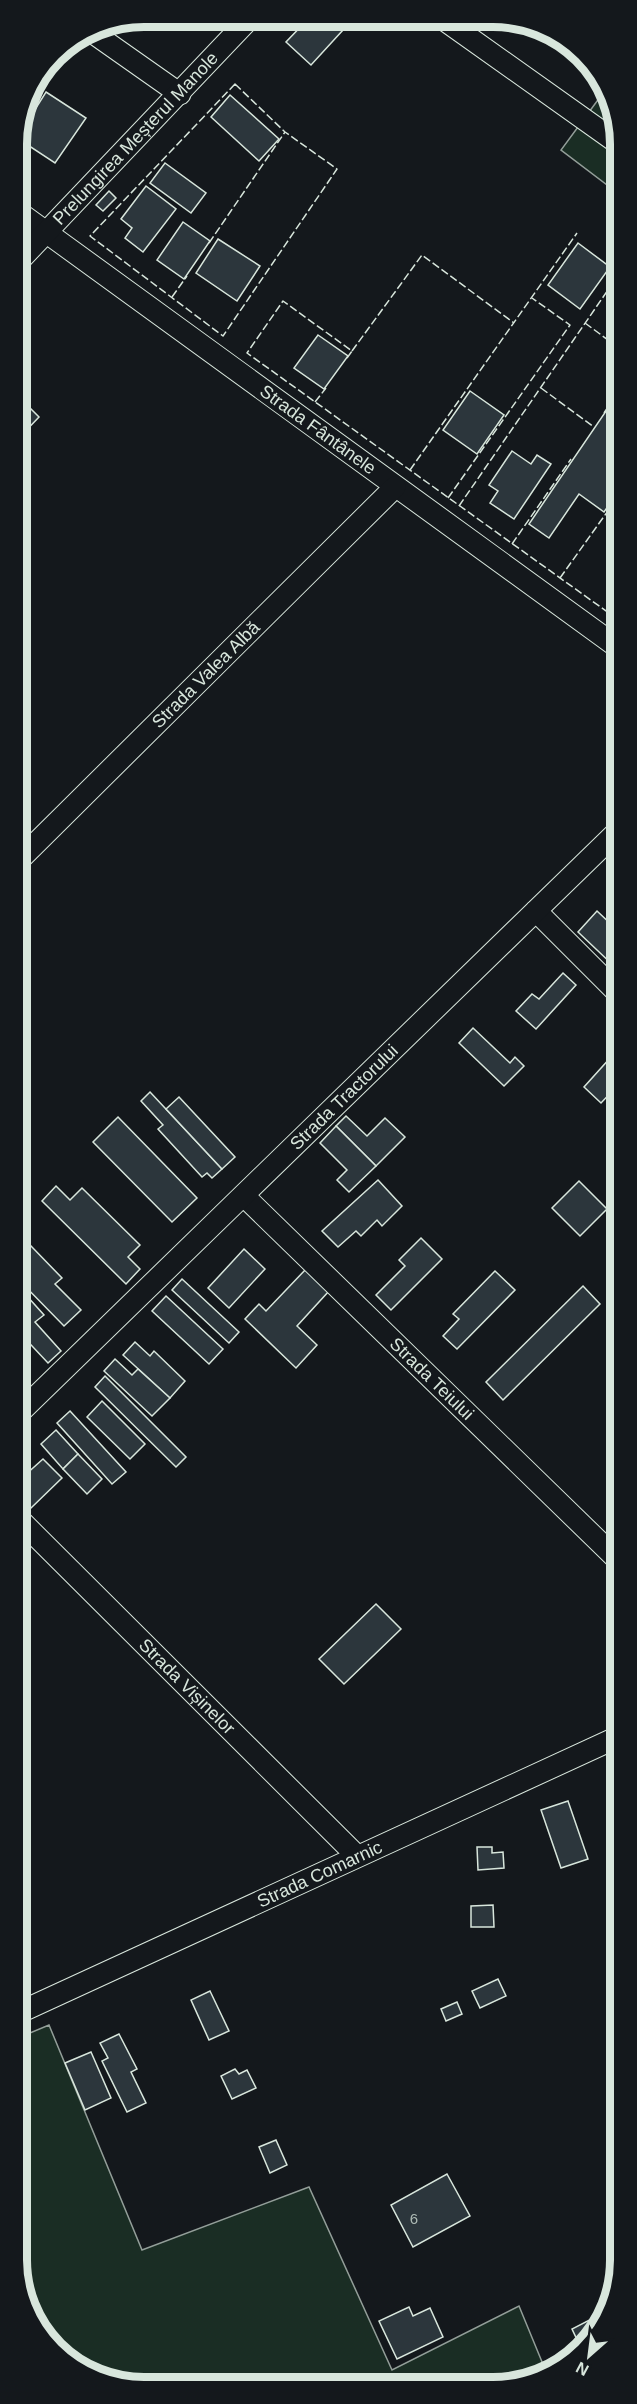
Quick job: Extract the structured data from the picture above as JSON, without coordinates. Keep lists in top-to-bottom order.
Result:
{
  "streets": {
    "street": [
      "Prelungirea Meșterul Manole",
      "Strada Fântânele",
      "Strada Valea Albă",
      "Strada Tractorului",
      "Strada Teiului",
      "Strada Vișinelor",
      "Strada Comarnic"
    ]
  },
  "crossings": [
    ["Prelungirea Meșterul Manole", "Strada Fântânele"],
    ["Strada Fântânele", "Strada Valea Albă"],
    ["Strada Tractorului", "Strada Teiului"],
    ["Strada Vișinelor", "Strada Comarnic"]
  ],
  "house_numbers": ["6"],
  "north": "bottom left"
}
